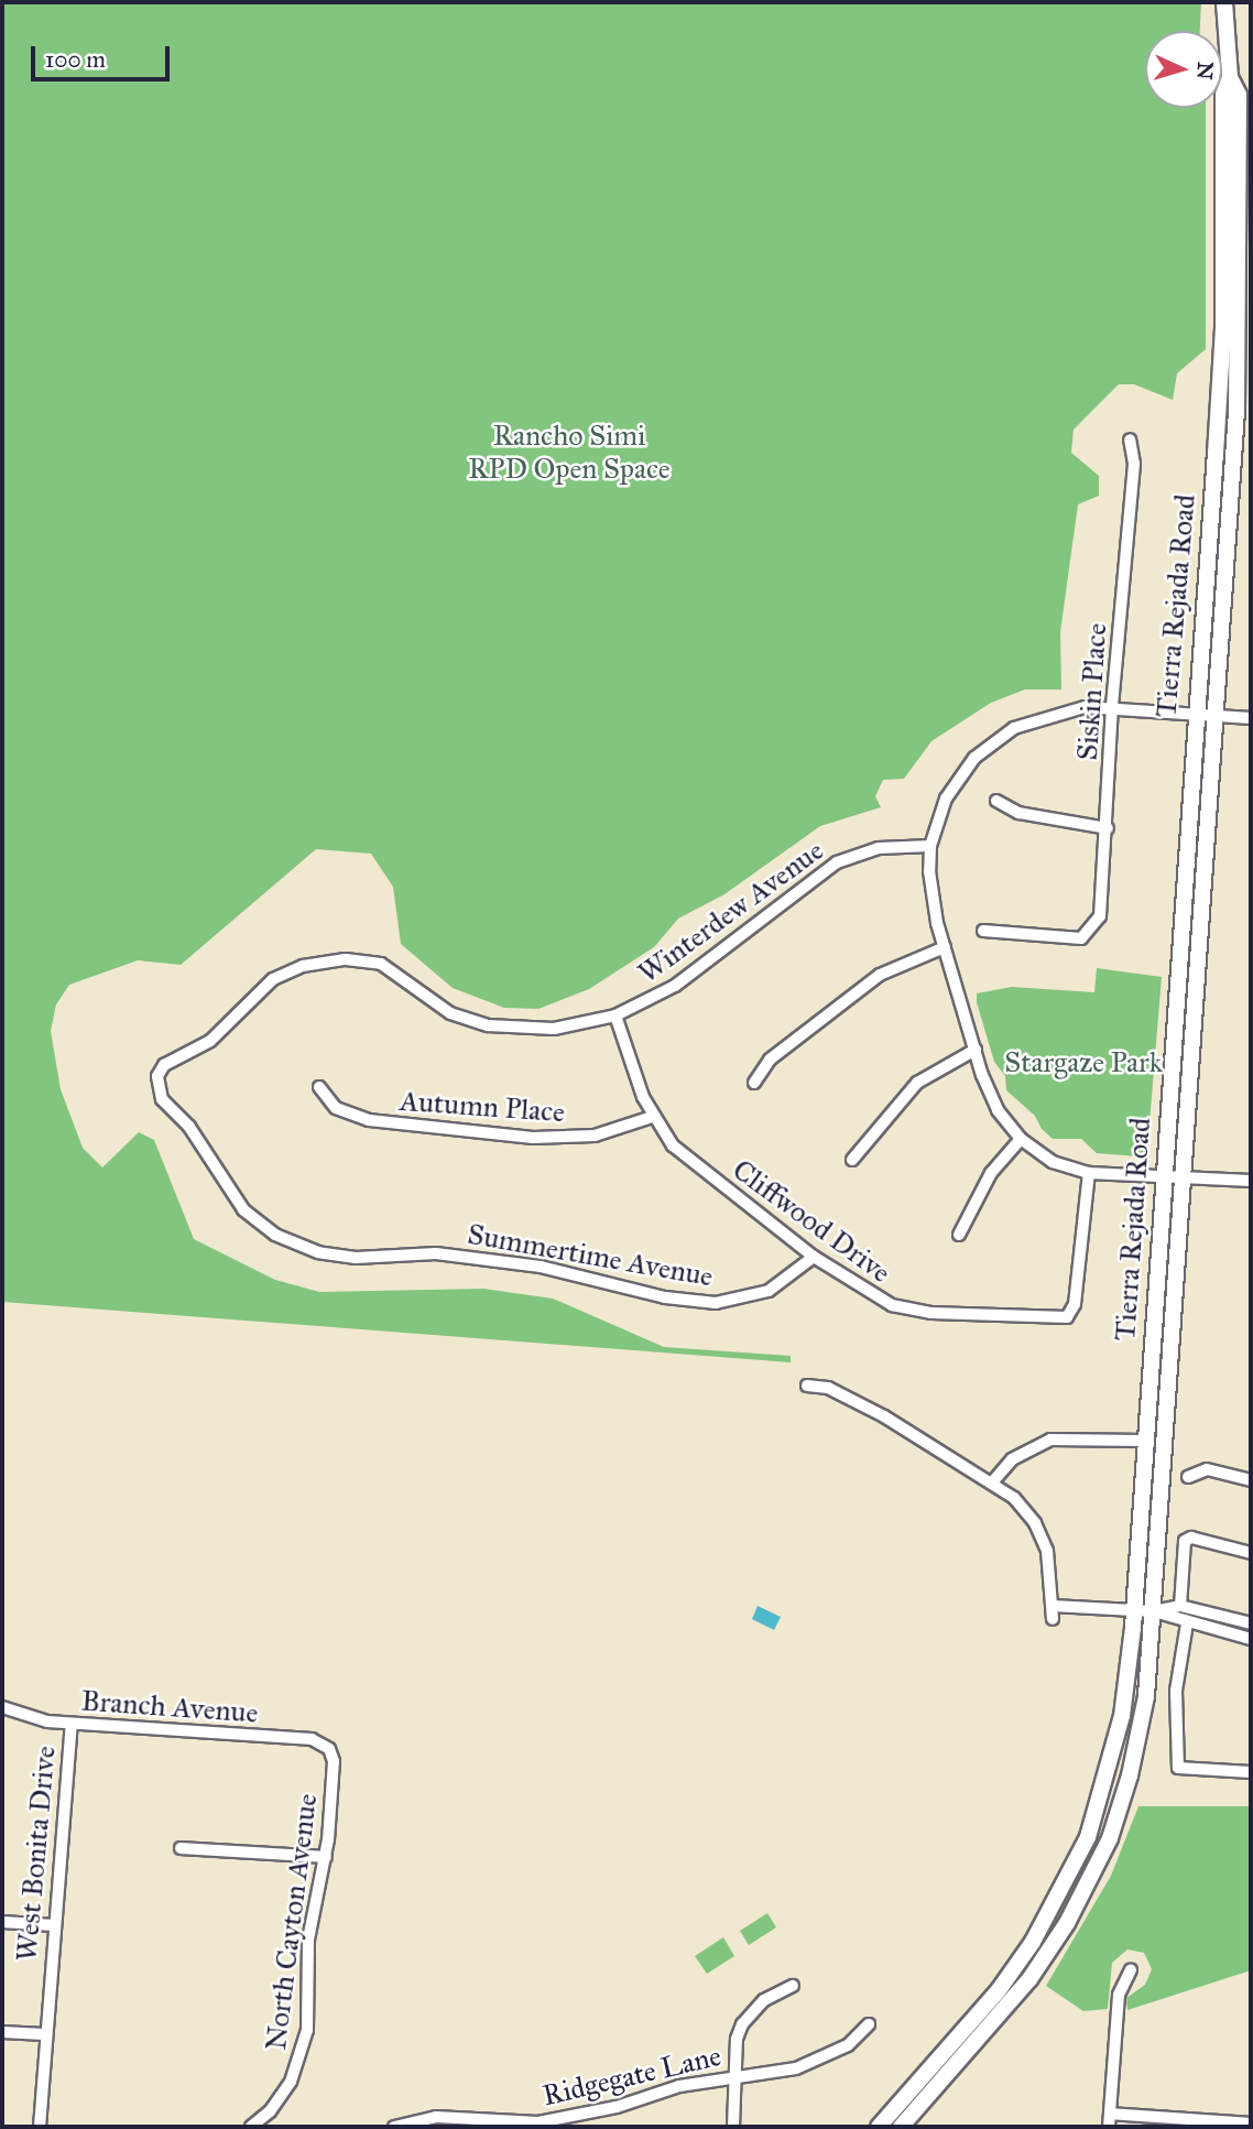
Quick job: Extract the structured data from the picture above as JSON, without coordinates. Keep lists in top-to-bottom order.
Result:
{
  "streets": {
    "main road": ["Tierra Rejada Road"],
    "street": [
      "Siskin Place",
      "Winterdew Avenue",
      "Autumn Place",
      "Cliffwood Drive",
      "Summertime Avenue",
      "Branch Avenue",
      "West Bonita Drive",
      "North Cayton Avenue",
      "Ridgegate Lane"
    ]
  },
  "crossings": [
    ["Winterdew Avenue", "Cliffwood Drive"],
    ["Winterdew Avenue", "Summertime Avenue"],
    ["Autumn Place", "Cliffwood Drive"],
    ["Cliffwood Drive", "Summertime Avenue"],
    ["Branch Avenue", "West Bonita Drive"],
    ["Branch Avenue", "North Cayton Avenue"]
  ],
  "parks": ["Rancho Simi RPD Open Space", "Stargaze Park"],
  "scale_bar": "100 m",
  "north": "right"
}
